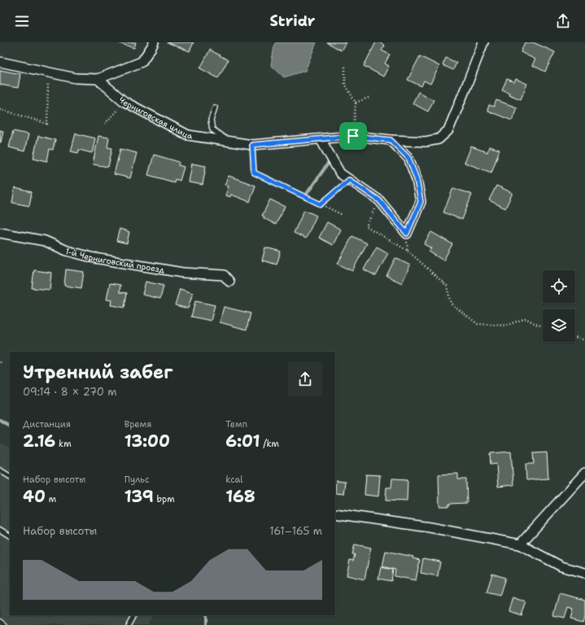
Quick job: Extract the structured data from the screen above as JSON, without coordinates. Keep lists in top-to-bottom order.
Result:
{
  "streets": {
    "street": ["Черниговская улица", "1-й Черниговский проезд"]
  },
  "page": {
    "header": "Stridr",
    "heading": ["Утренний забег", "09:14 · 8 × 270 m"],
    "stats": [
      ["Дистанция", "2.16 km"],
      ["Время", "13:00"],
      ["Темп", "6:01 /km"],
      ["Набор высоты", "40 m"],
      ["Пульс", "139 bpm"],
      ["kcal", "168"]
    ],
    "chart": ["Набор высоты", "161–165 m"]
  }
}
